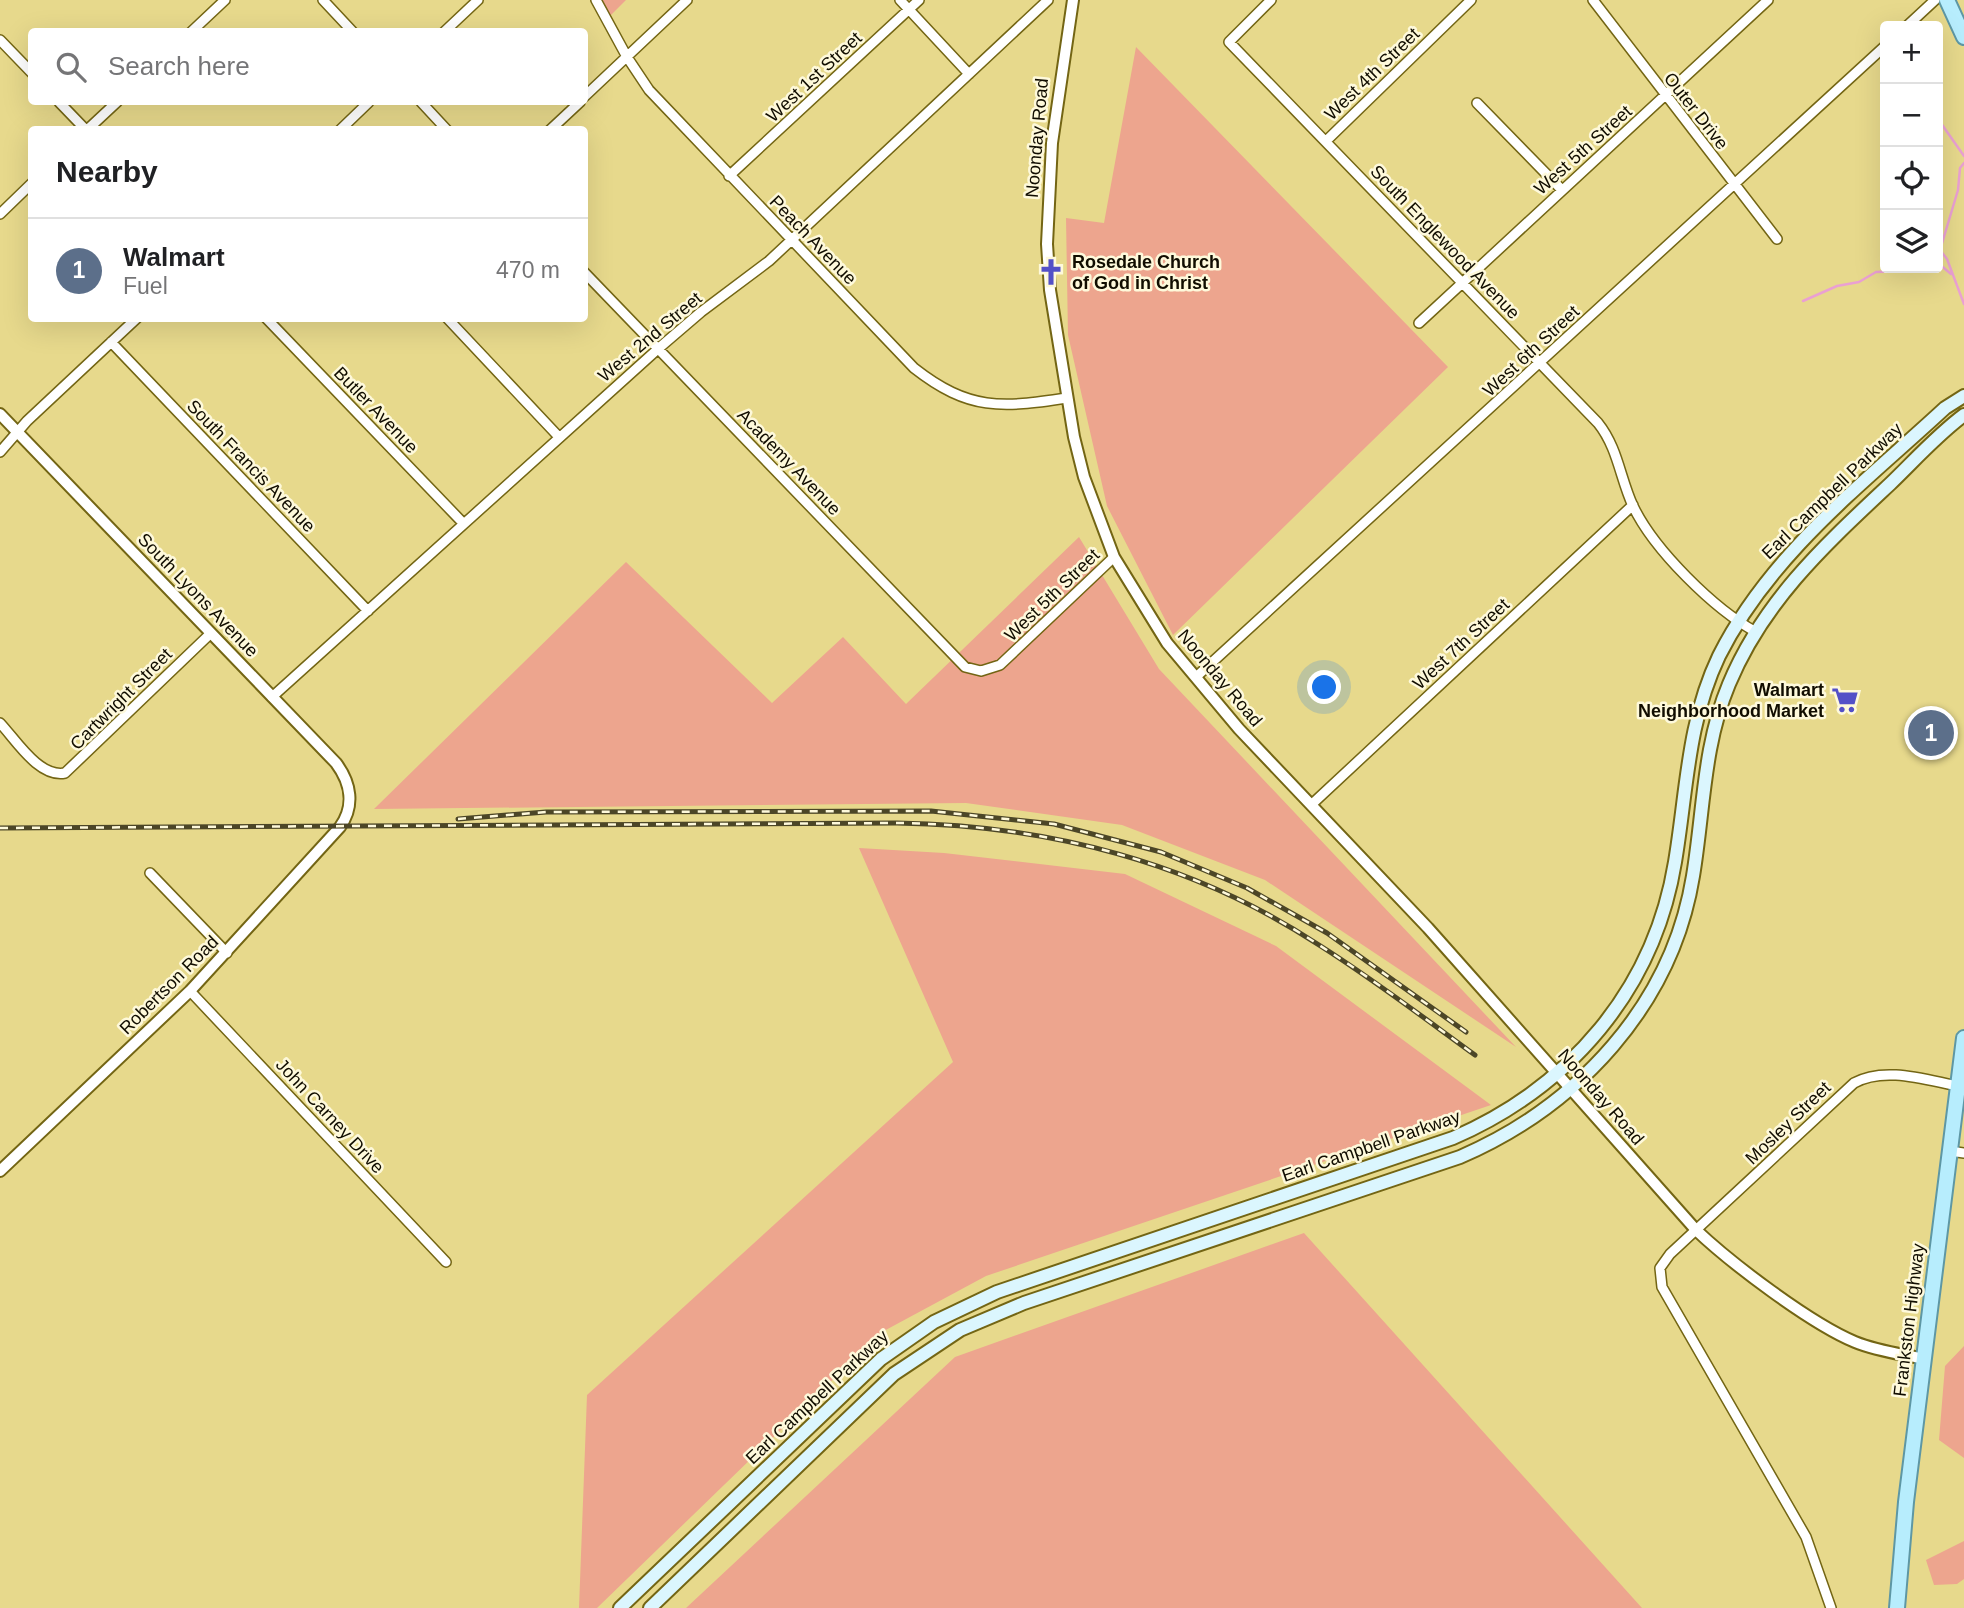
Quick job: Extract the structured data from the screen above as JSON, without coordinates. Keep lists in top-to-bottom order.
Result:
{
  "streets": {
    "main road": ["Earl Campbell Parkway", "Frankston Highway"],
    "street": [
      "West 4th Street",
      "West 1st Street",
      "Outer Drive",
      "Noonday Road",
      "West 5th Street",
      "Peach Avenue",
      "South Englewood Avenue",
      "West 2nd Street",
      "West 6th Street",
      "Butler Avenue",
      "Academy Avenue",
      "South Francis Avenue",
      "South Lyons Avenue",
      "West 7th Street",
      "Cartwright Street",
      "Robertson Road",
      "John Carney Drive",
      "Mosley Street"
    ]
  },
  "crossings": [
    ["West 4th Street", "South Englewood Avenue"],
    ["West 1st Street", "Peach Avenue"],
    ["Outer Drive", "West 5th Street"],
    ["Outer Drive", "West 6th Street"],
    ["Noonday Road", "West 5th Street"],
    ["Noonday Road", "Peach Avenue"],
    ["Noonday Road", "West 6th Street"],
    ["Noonday Road", "Earl Campbell Parkway"],
    ["Noonday Road", "West 7th Street"],
    ["Noonday Road", "Mosley Street"],
    ["Noonday Road", "Frankston Highway"],
    ["West 5th Street", "South Englewood Avenue"],
    ["West 5th Street", "Academy Avenue"],
    ["Peach Avenue", "West 2nd Street"],
    ["South Englewood Avenue", "West 6th Street"],
    ["South Englewood Avenue", "Earl Campbell Parkway"],
    ["South Englewood Avenue", "West 7th Street"],
    ["West 2nd Street", "Butler Avenue"],
    ["West 2nd Street", "Academy Avenue"],
    ["West 2nd Street", "South Francis Avenue"],
    ["West 2nd Street", "South Lyons Avenue"],
    ["South Lyons Avenue", "Cartwright Street"],
    ["South Lyons Avenue", "Robertson Road"],
    ["Robertson Road", "John Carney Drive"],
    ["Mosley Street", "Frankston Highway"]
  ],
  "places": {
    "church": ["Rosedale Church of God in Christ"],
    "supermarket": ["Walmart Neighborhood Market"]
  },
  "page": {
    "map_buttons": ["+", "−"],
    "search": "Search here",
    "heading": "Nearby",
    "list": [
      {
        "mark": "1",
        "name": "Walmart",
        "note": "Fuel",
        "value": "470 m"
      }
    ],
    "pins": "1"
  }
}
